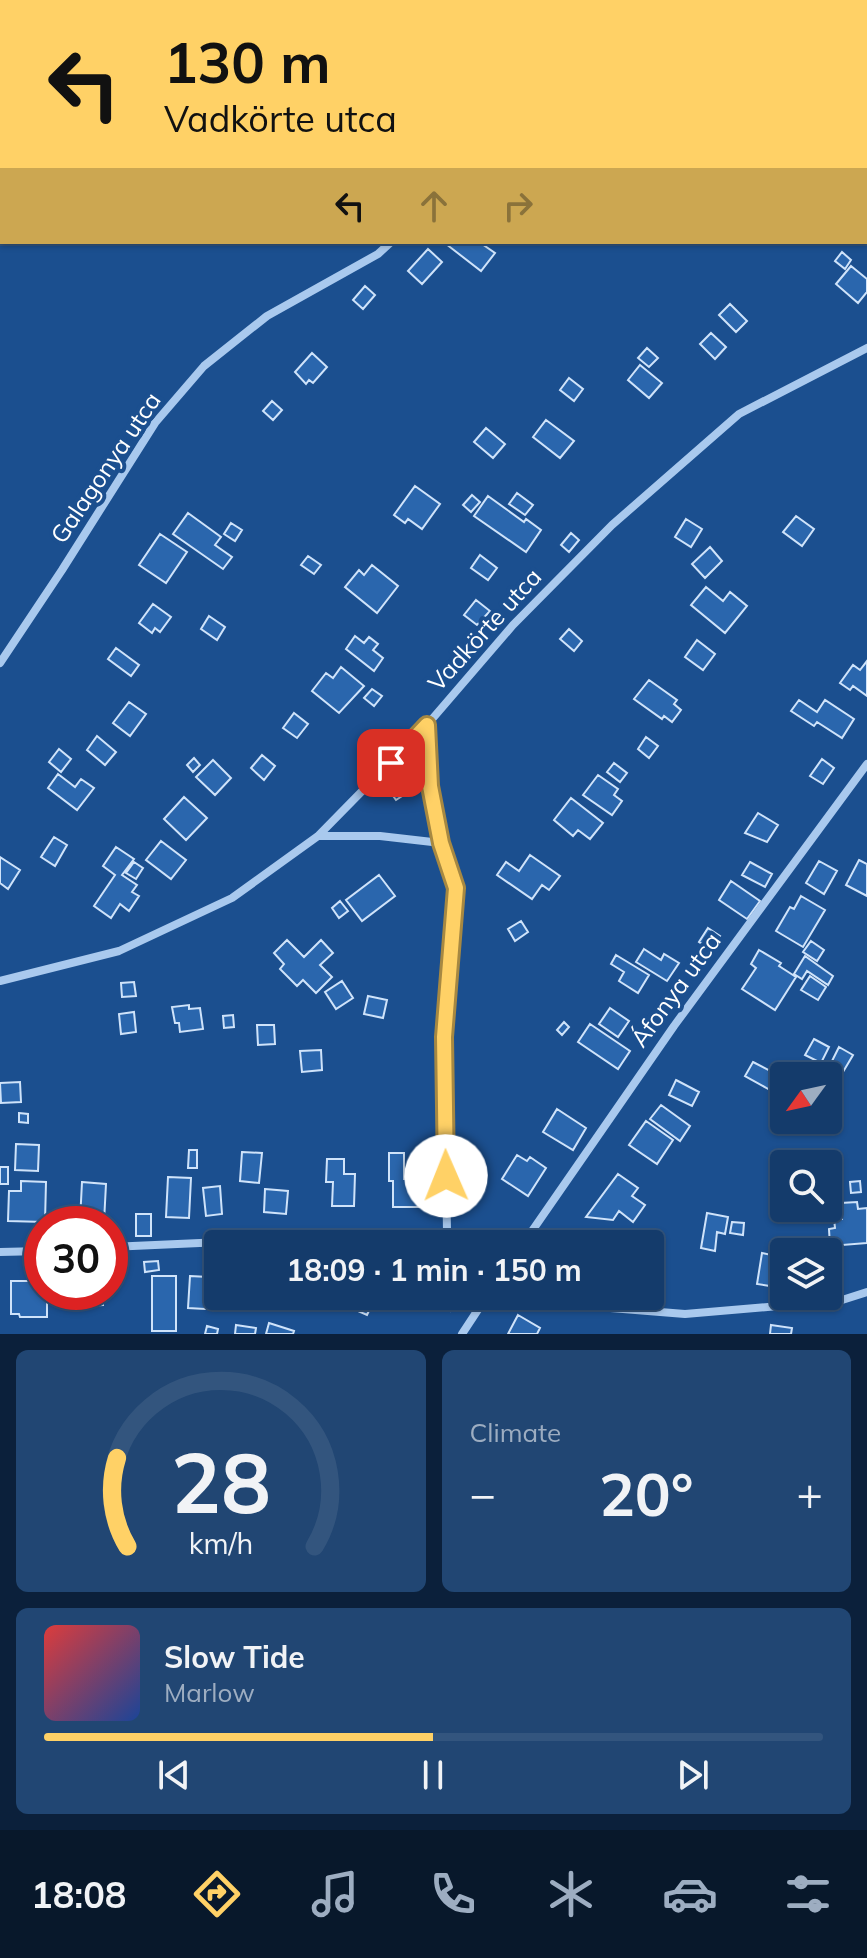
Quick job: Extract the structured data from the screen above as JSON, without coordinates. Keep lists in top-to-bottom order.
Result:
{
  "streets": {
    "street": ["Galagonya utca", "Vadkörte utca", "Áfonya utca"]
  },
  "north": "bottom left",
  "page": {
    "turn": ["130 m", "Vadkörte utca"],
    "limit": "30",
    "trip": "18:09 · 1 min · 150 m",
    "tile": "Climate",
    "heat": ["−", "20°", "+"],
    "song": ["Slow Tide", "Marlow"],
    "tabs": "18:08",
    "gauge": ["28", "km/h"]
  }
}
